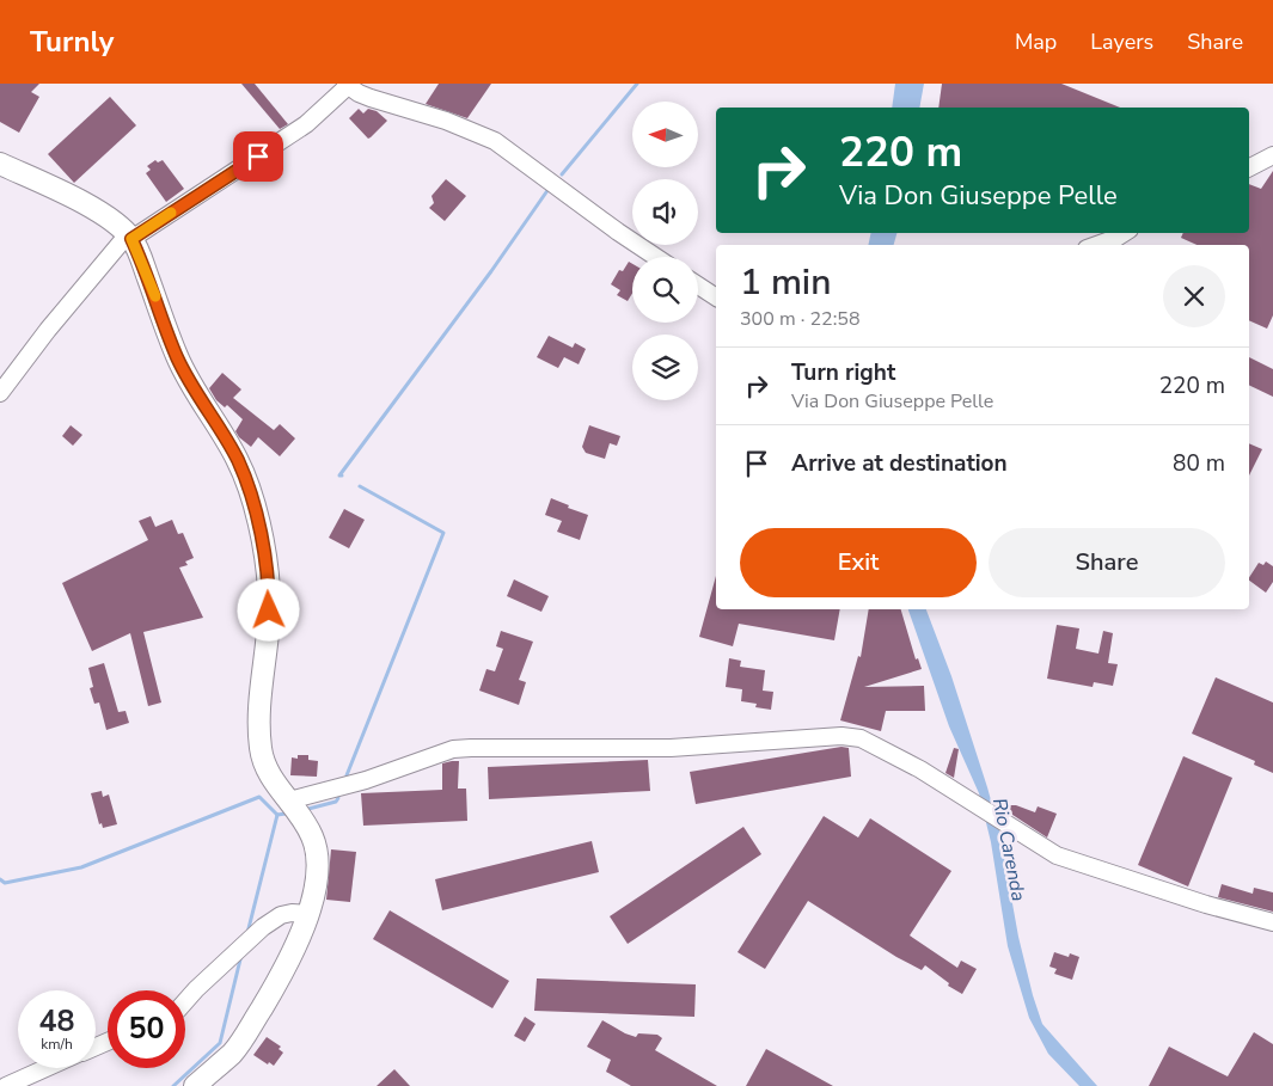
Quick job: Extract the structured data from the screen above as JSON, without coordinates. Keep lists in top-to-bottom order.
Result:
{
  "water": ["Rio Carenda"],
  "north": "left",
  "page": {
    "header": "Turnly",
    "nav": ["Map", "Layers", "Share"],
    "turn": ["220 m", "Via Don Giuseppe Pelle"],
    "heading": ["1 min", "300 m · 22:58"],
    "list": [
      {
        "name": "Turn right",
        "note": "Via Don Giuseppe Pelle",
        "value": "220 m"
      },
      {
        "name": "Arrive at destination",
        "value": "80 m"
      }
    ],
    "buttons": ["Exit", "Share"],
    "speed": "48 km/h",
    "limit": "50"
  }
}
